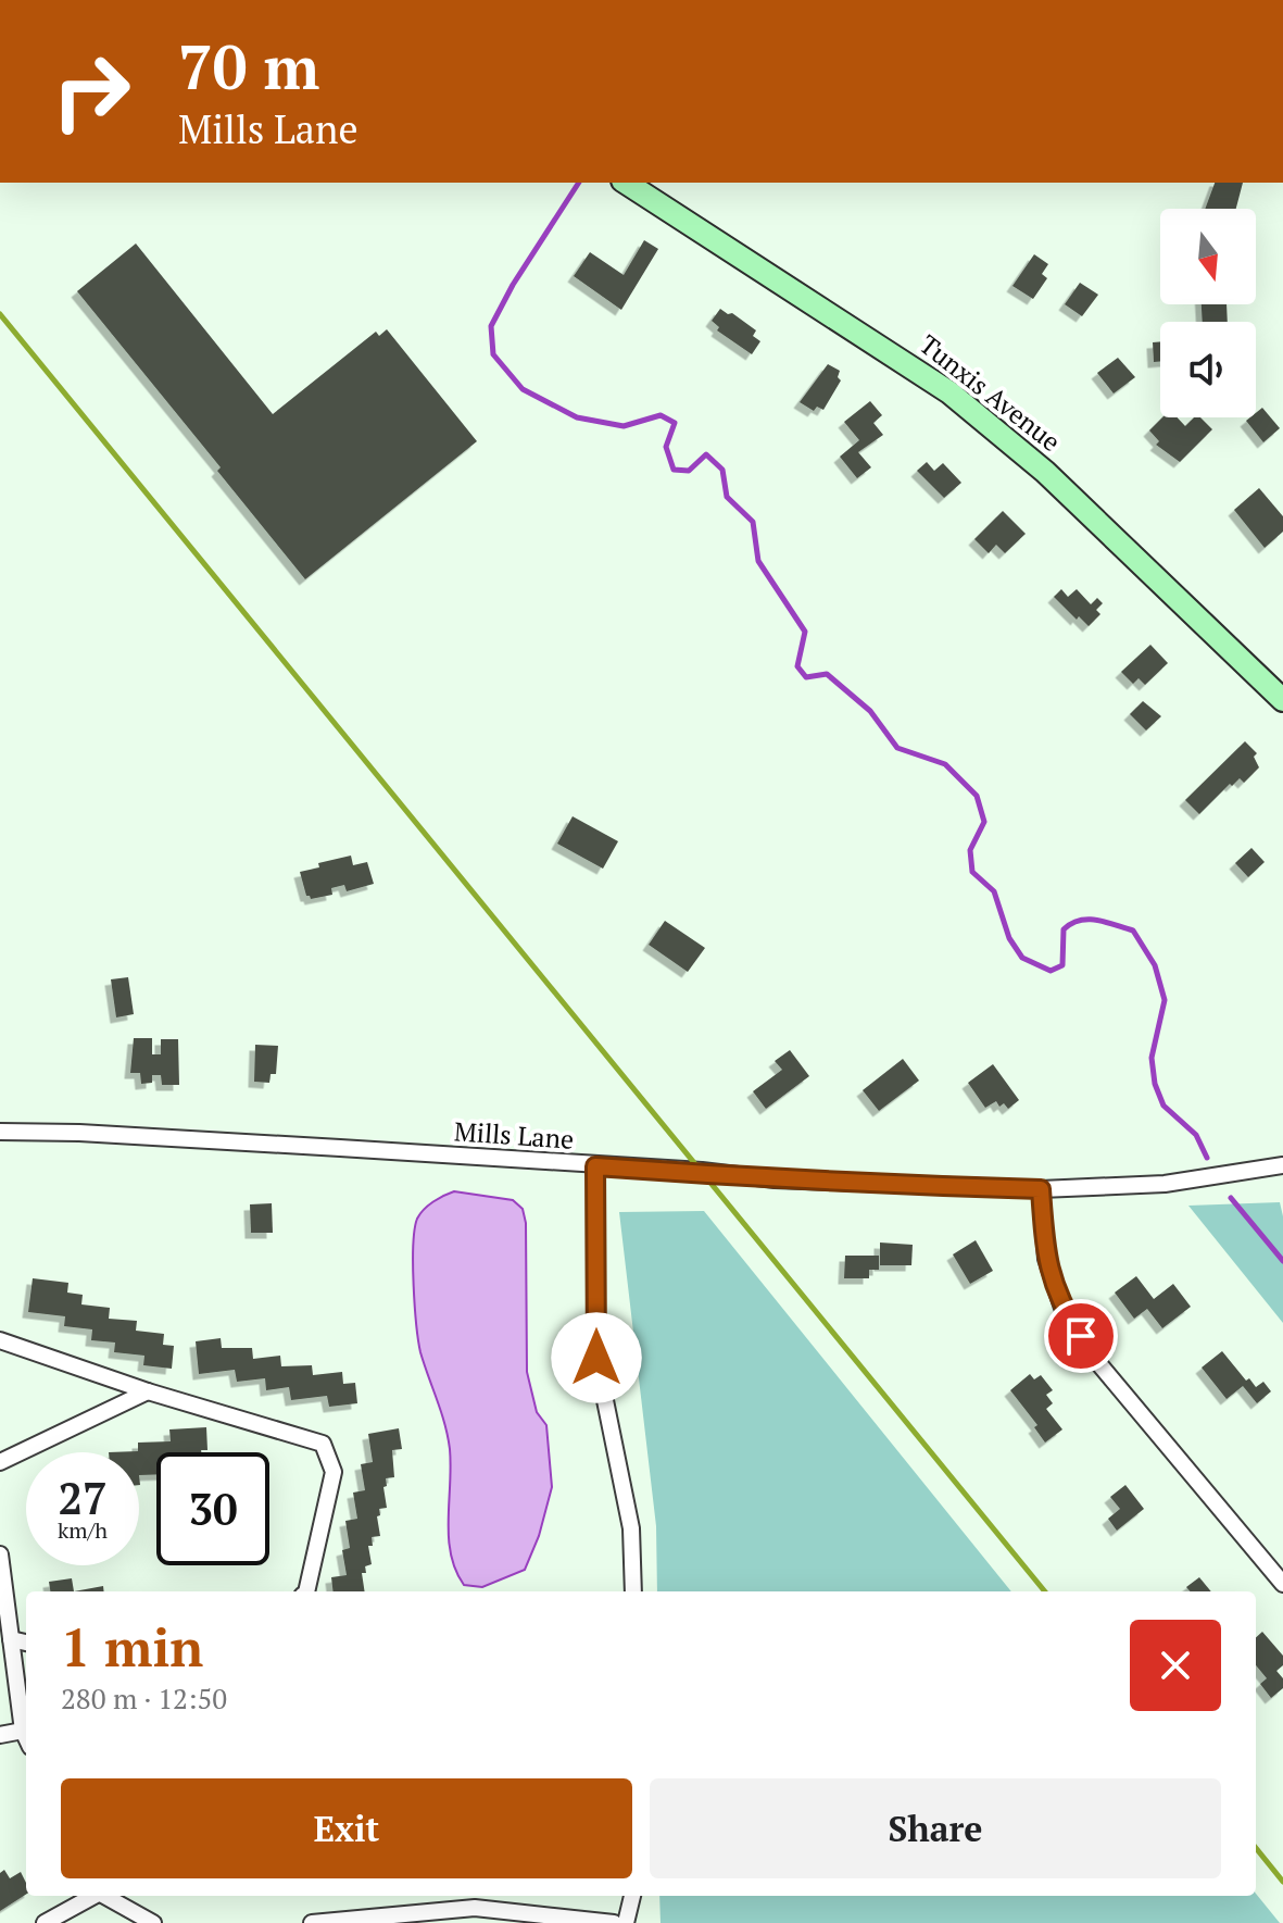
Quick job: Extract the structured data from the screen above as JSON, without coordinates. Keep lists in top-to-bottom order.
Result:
{
  "streets": {
    "main road": ["Tunxis Avenue"],
    "street": ["Mills Lane"]
  },
  "north": "bottom",
  "page": {
    "turn": ["70 m", "Mills Lane"],
    "speed": "27 km/h",
    "limit": "30",
    "heading": ["1 min", "280 m · 12:50"],
    "buttons": ["Exit", "Share"]
  }
}
